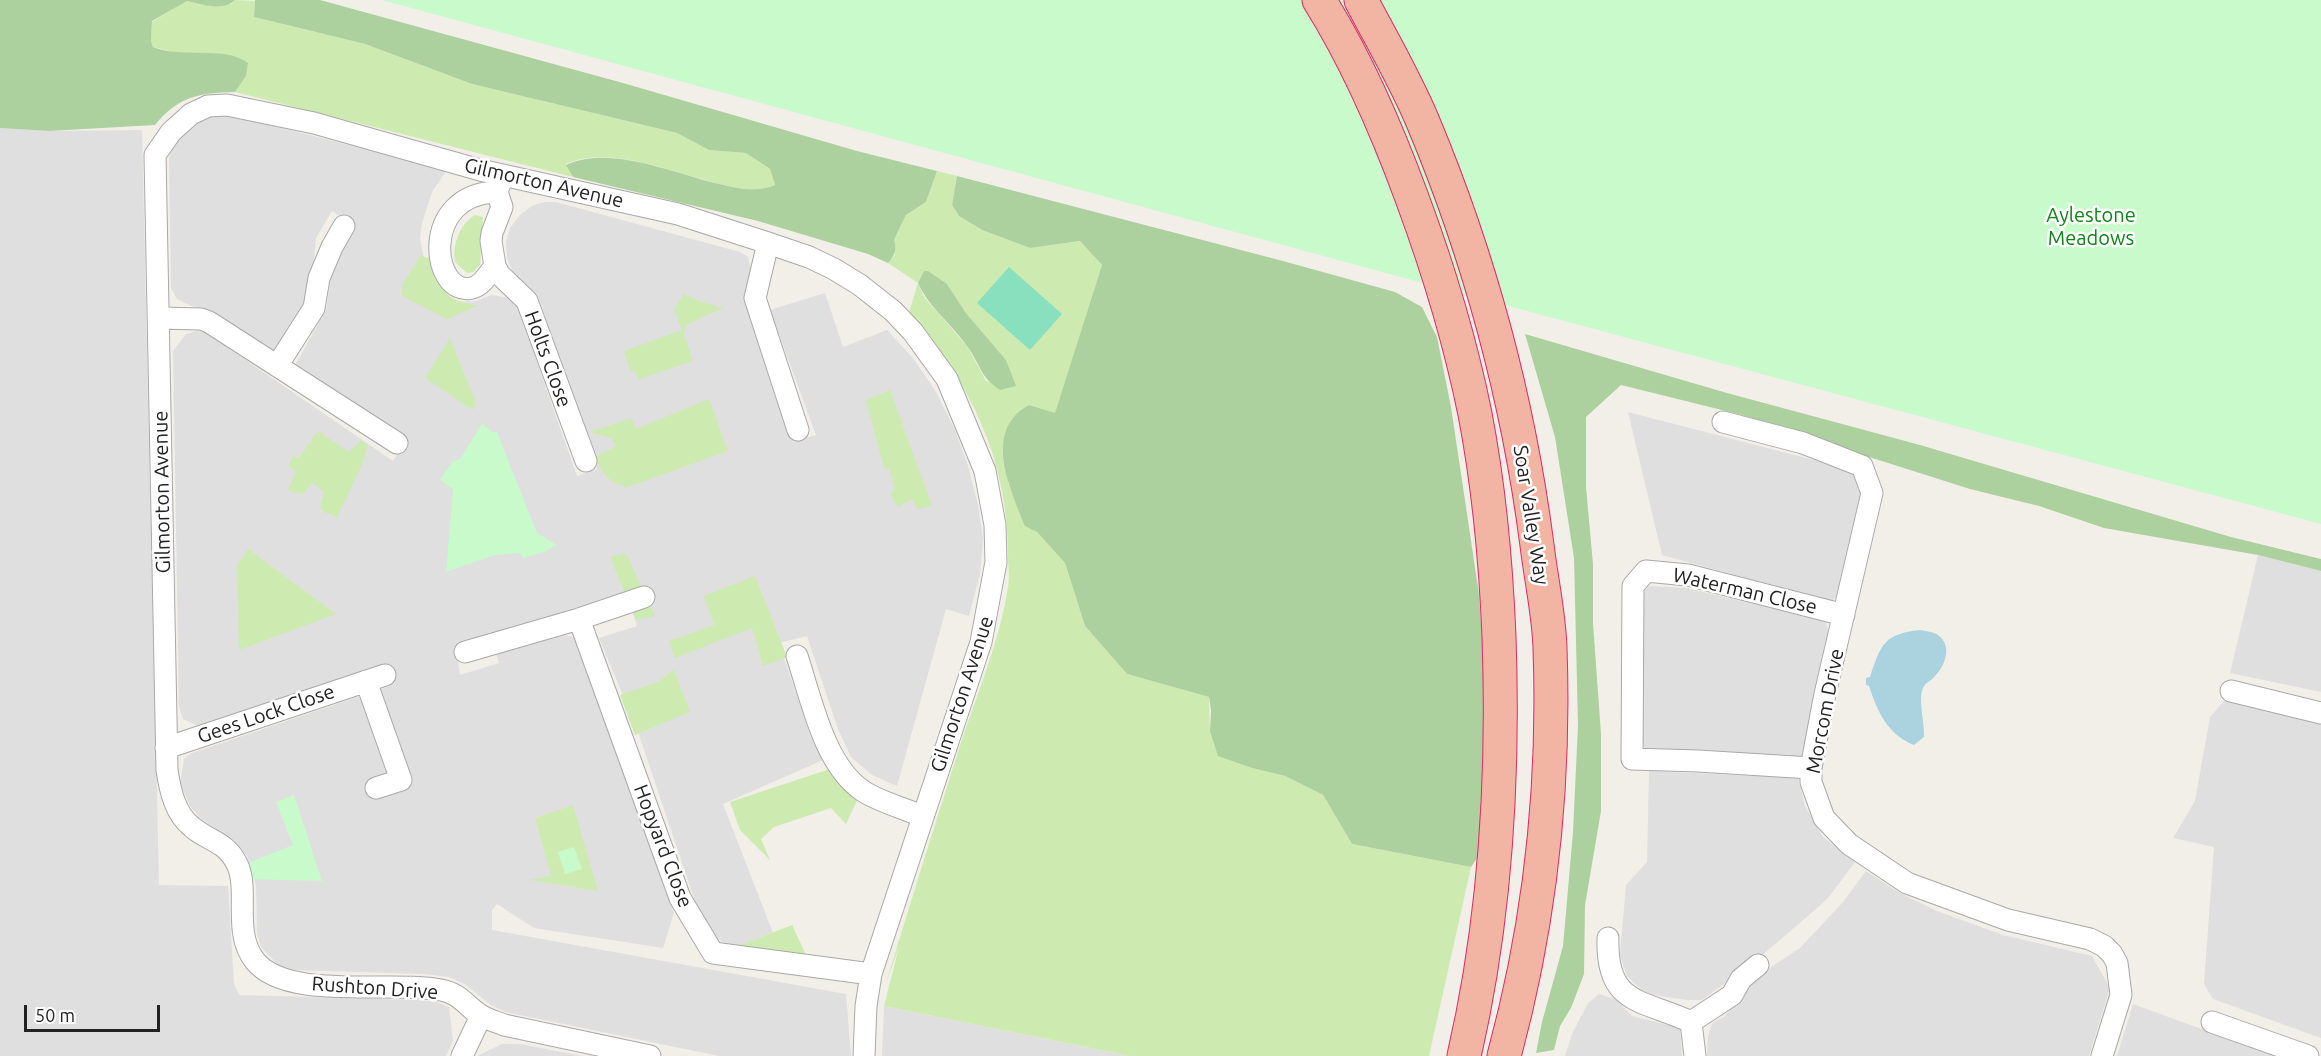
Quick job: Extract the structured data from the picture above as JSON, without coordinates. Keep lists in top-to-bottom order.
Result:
{
  "streets": {
    "highway": ["Soar Valley Way"],
    "street": [
      "Gilmorton Avenue",
      "Holts Close",
      "Waterman Close",
      "Morcom Drive",
      "Gees Lock Close",
      "Hopyard Close",
      "Rushton Drive"
    ]
  },
  "crossings": [
    ["Gilmorton Avenue", "Gees Lock Close"],
    ["Gilmorton Avenue", "Hopyard Close"],
    ["Gilmorton Avenue", "Rushton Drive"],
    ["Waterman Close", "Morcom Drive"]
  ],
  "parks": ["Aylestone Meadows"],
  "scale_bar": "50 m"
}
